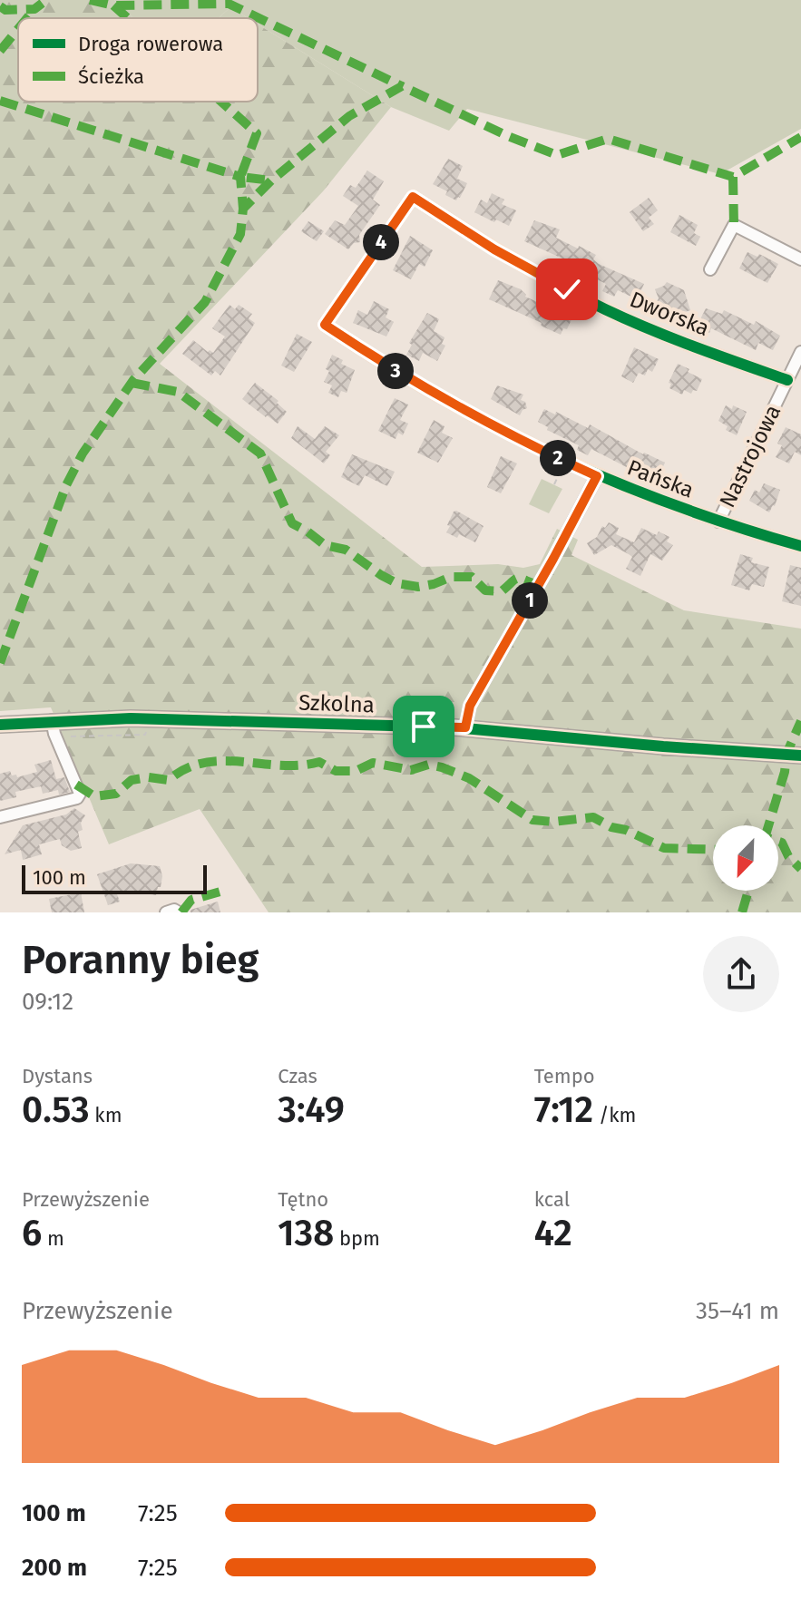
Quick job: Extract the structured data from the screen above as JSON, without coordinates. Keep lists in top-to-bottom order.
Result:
{
  "streets": {
    "street": [
      "Dworska",
      "Nastrojowa",
      "Pańska",
      "Szkolna"
    ]
  },
  "crossings": [
    ["Dworska", "Nastrojowa"],
    ["Dworska", "Pańska"],
    ["Nastrojowa", "Pańska"]
  ],
  "legend": ["Droga rowerowa", "Ścieżka"],
  "scale_bar": "100 m",
  "north": "bottom left",
  "page": {
    "pins": [
      "4",
      "3",
      "2",
      "1"
    ],
    "scale": "100 m",
    "heading": ["Poranny bieg", "09:12"],
    "stats": [
      ["Dystans", "0.53 km"],
      ["Czas", "3:49"],
      ["Tempo", "7:12 /km"],
      ["Przewyższenie", "6 m"],
      ["Tętno", "138 bpm"],
      ["kcal", "42"]
    ],
    "chart": ["Przewyższenie", "35–41 m"],
    "list": [
      {
        "name": "100 m",
        "note": "7:25"
      },
      {
        "name": "200 m",
        "note": "7:25"
      }
    ]
  }
}
